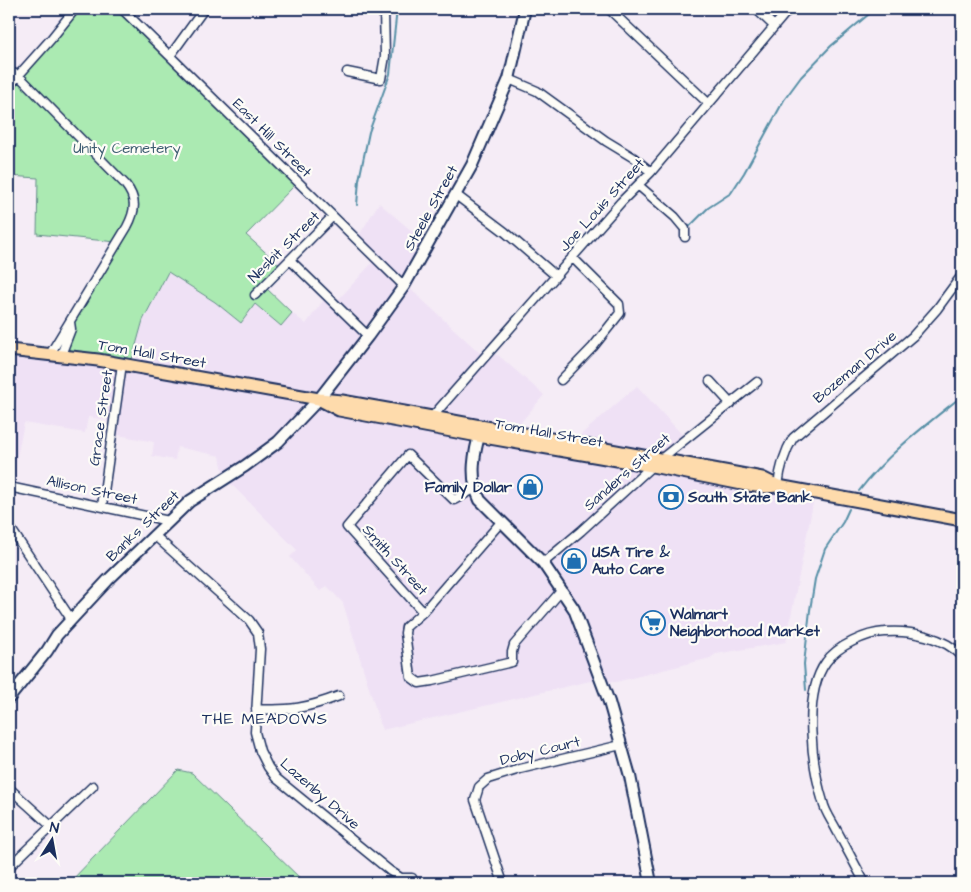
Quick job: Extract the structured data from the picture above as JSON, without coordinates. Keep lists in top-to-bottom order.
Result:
{
  "streets": {
    "main road": ["Tom Hall Street"],
    "street": [
      "East Hill Street",
      "Joe Louis Street",
      "Steele Street",
      "Nesbit Street",
      "Bozeman Drive",
      "Grace Street",
      "Sanders Street",
      "Allison Street",
      "Banks Street",
      "Smith Street",
      "Doby Court",
      "Lazenby Drive"
    ]
  },
  "crossings": [
    ["East Hill Street", "Steele Street"],
    ["East Hill Street", "Nesbit Street"],
    ["Joe Louis Street", "Tom Hall Street"],
    ["Steele Street", "Tom Hall Street"],
    ["Steele Street", "Banks Street"],
    ["Tom Hall Street", "Bozeman Drive"],
    ["Tom Hall Street", "Grace Street"],
    ["Tom Hall Street", "Sanders Street"],
    ["Tom Hall Street", "Banks Street"],
    ["Grace Street", "Allison Street"],
    ["Allison Street", "Banks Street"],
    ["Banks Street", "Lazenby Drive"]
  ],
  "districts": ["THE MEADOWS"],
  "parks": ["Unity Cemetery"],
  "places": {
    "shop": ["Family Dollar", "USA Tire & Auto Care"],
    "bank": ["South State Bank"],
    "supermarket": ["Walmart Neighborhood Market"]
  },
  "north": "top"
}
